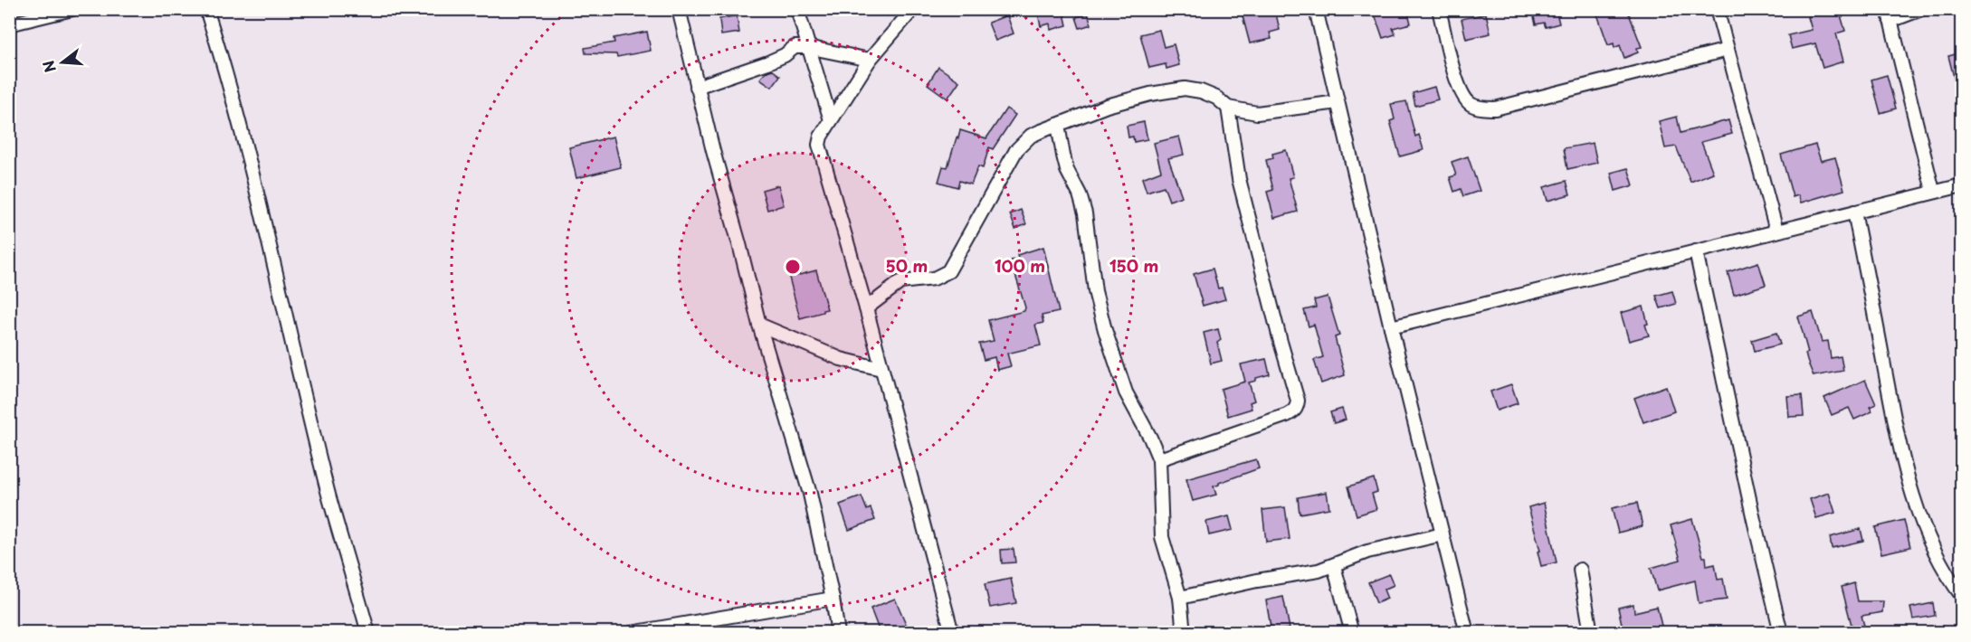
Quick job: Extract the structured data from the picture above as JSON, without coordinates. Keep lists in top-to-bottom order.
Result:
{
  "north": "left",
  "rings": ["50 m", "100 m", "150 m"]
}
